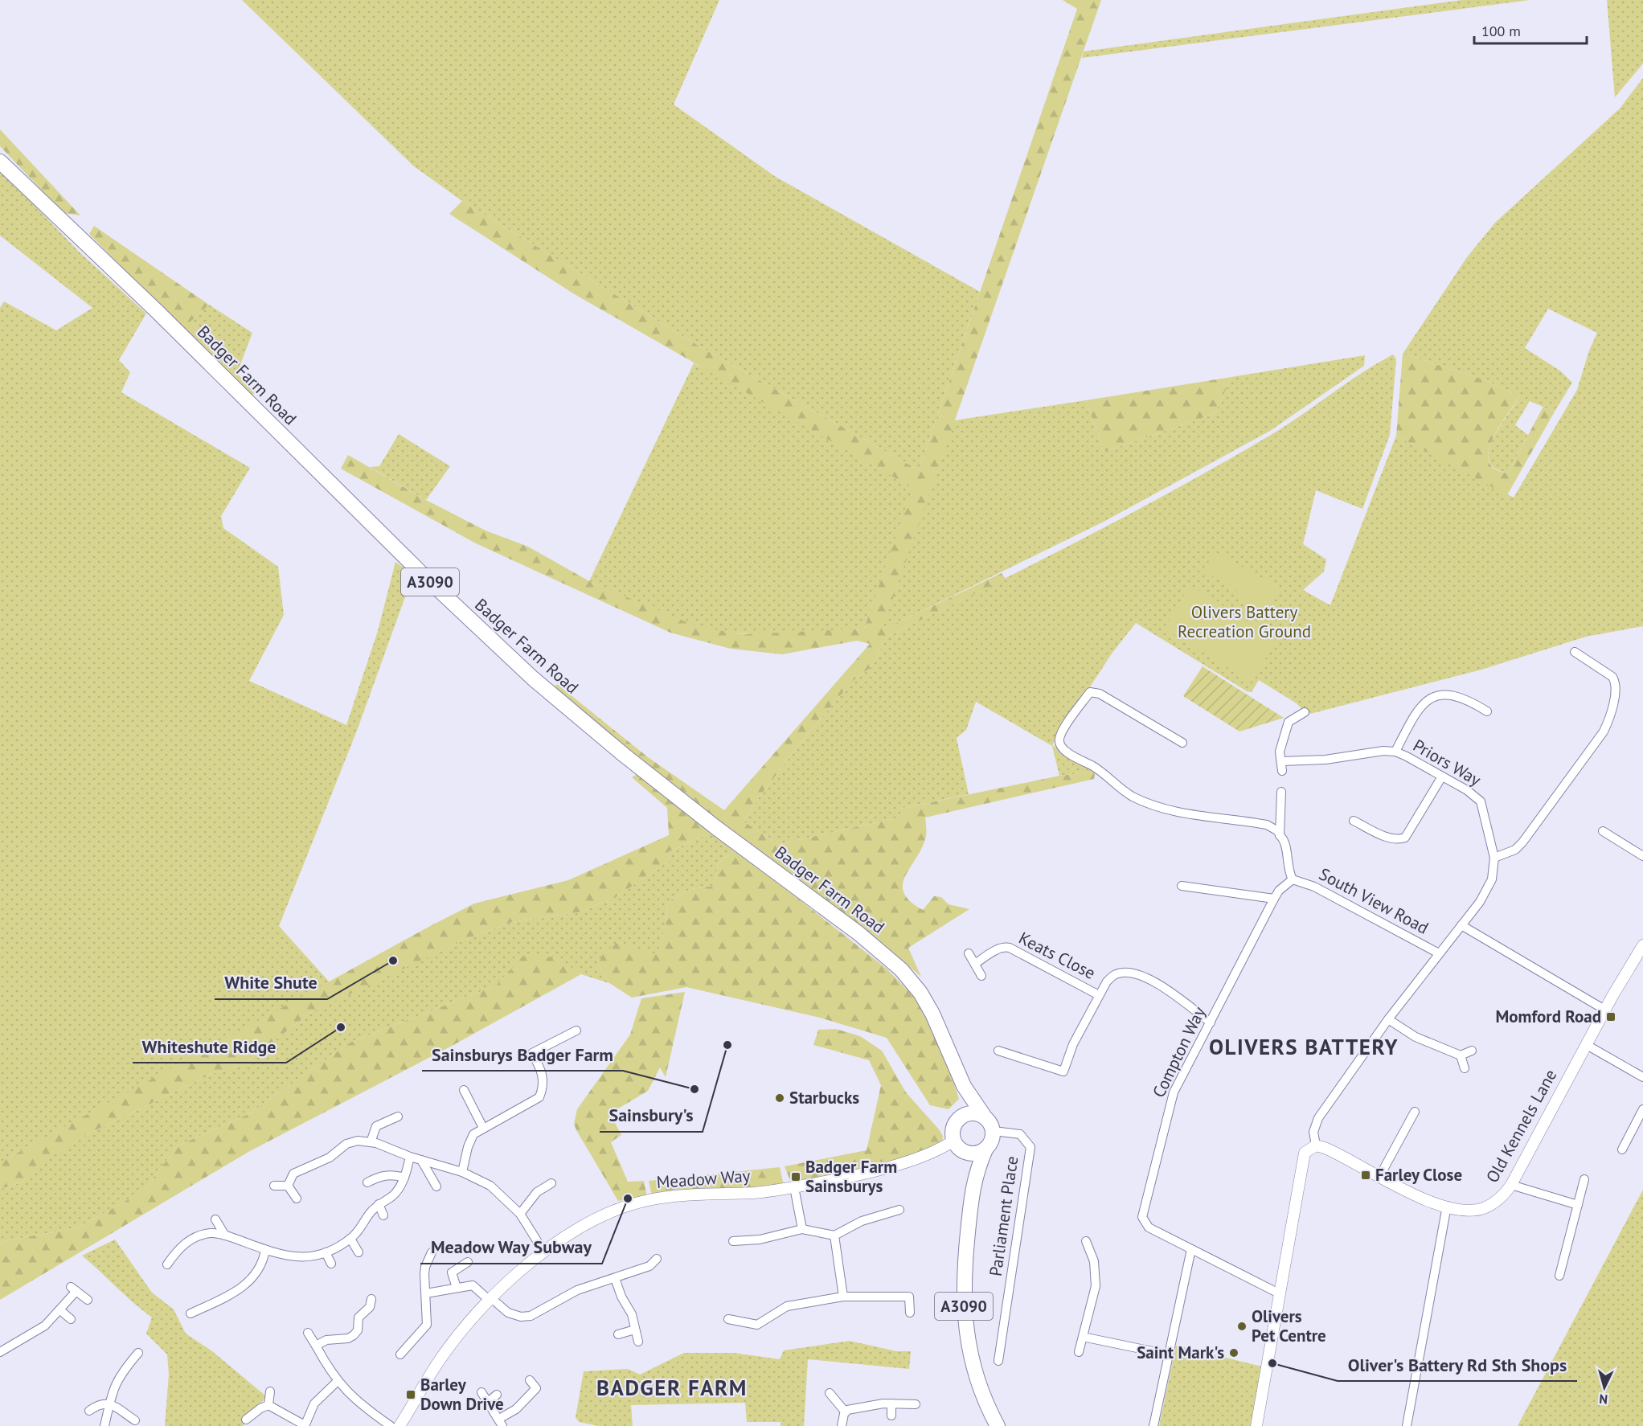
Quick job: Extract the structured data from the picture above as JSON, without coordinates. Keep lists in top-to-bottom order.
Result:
{
  "streets": {
    "main road": ["Badger Farm Road", "A3090"],
    "street": [
      "Priors Way",
      "South View Road",
      "Keats Close",
      "Compton Way",
      "Old Kennels Lane",
      "Meadow Way",
      "Parliament Place"
    ]
  },
  "crossings": [
    ["Badger Farm Road", "A3090"],
    ["Badger Farm Road", "Meadow Way"],
    ["Badger Farm Road", "Parliament Place"],
    ["A3090", "Meadow Way"],
    ["A3090", "Parliament Place"],
    ["South View Road", "Compton Way"],
    ["Meadow Way", "Parliament Place"]
  ],
  "districts": ["OLIVERS BATTERY", "BADGER FARM"],
  "parks": ["Olivers Battery Recreation Ground"],
  "places": {
    "other": [
      "White Shute",
      "Whiteshute Ridge",
      "Sainsbury's",
      "Sainsburys Badger Farm",
      "Starbucks",
      "Meadow Way Subway",
      "Olivers Pet Centre",
      "Saint Mark's",
      "Oliver's Battery Rd Sth Shops"
    ],
    "transit": [
      "Momford Road",
      "Farley Close",
      "Badger Farm Sainsburys",
      "Barley Down Drive"
    ]
  },
  "scale_bar": "100 m",
  "north": "bottom"
}
